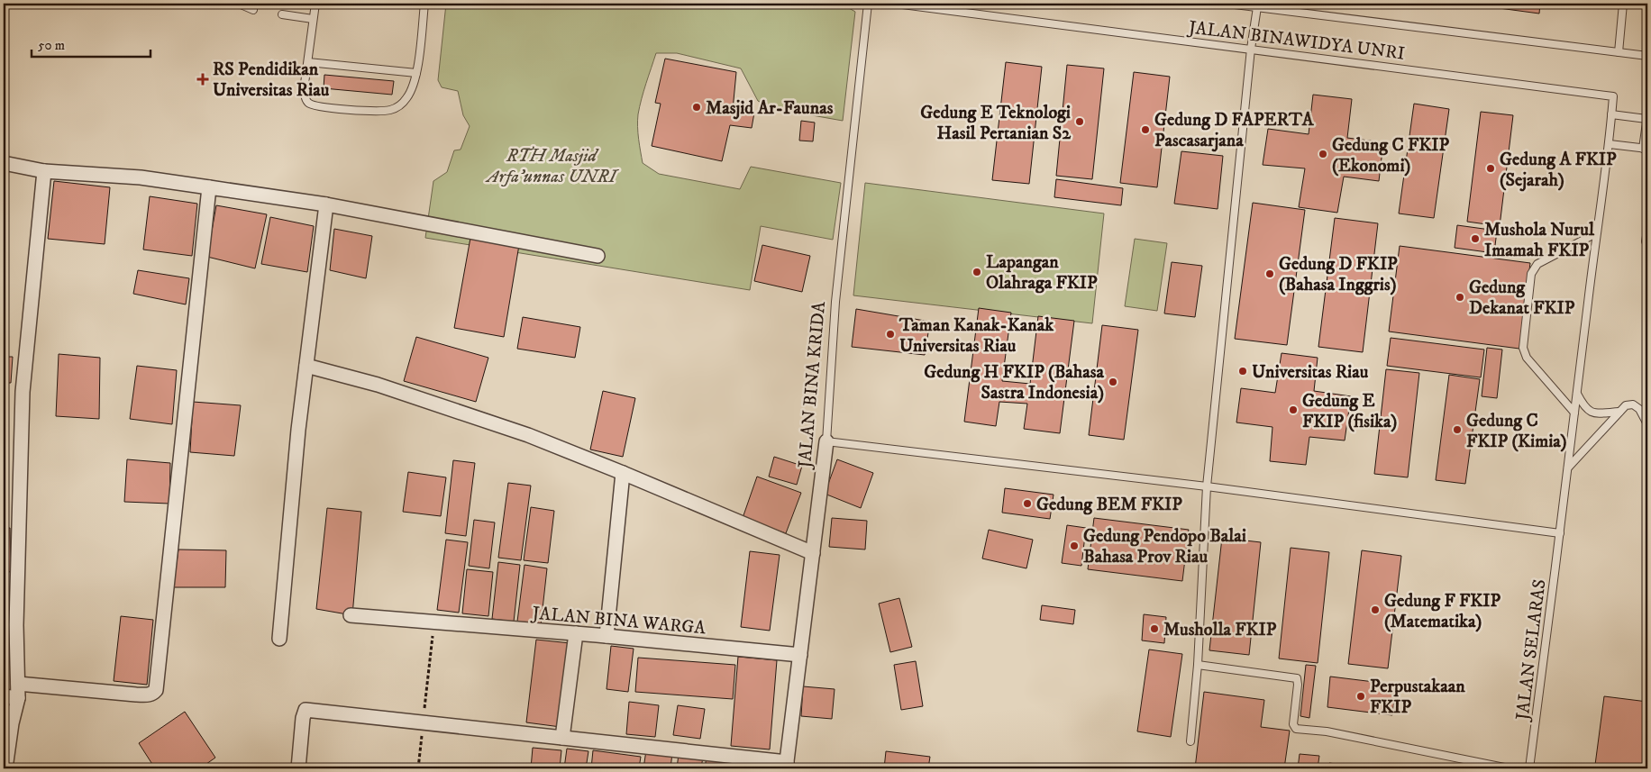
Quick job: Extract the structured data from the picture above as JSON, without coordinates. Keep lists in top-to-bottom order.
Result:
{
  "streets": {
    "street": ["JALAN BINA KRIDA", "JALAN BINA WARGA"],
    "lane": ["JALAN BINAWIDYA UNRI", "JALAN SELARAS"]
  },
  "crossings": [
    ["JALAN BINAWIDYA UNRI", "JALAN SELARAS"],
    ["JALAN BINA KRIDA", "JALAN BINA WARGA"]
  ],
  "parks": ["RTH Masjid Arfa'unnas UNRI"],
  "places": {
    "health": ["RS Pendidikan Universitas Riau"],
    "other": [
      "Masjid Ar-Faunas",
      "Gedung E Teknologi Hasil Pertanian S2",
      "Gedung D FAPERTA Pascasarjana",
      "Gedung C FKIP (Ekonomi)",
      "Gedung A FKIP (Sejarah)",
      "Mushola Nurul Imamah FKIP",
      "Lapangan Olahraga FKIP",
      "Gedung D FKIP (Bahasa Inggris)",
      "Gedung Dekanat FKIP",
      "Taman Kanak-Kanak Universitas Riau",
      "Universitas Riau",
      "Gedung H FKIP (Bahasa Sastra Indonesia)",
      "Gedung E FKIP (fisika)",
      "Gedung C FKIP (Kimia)",
      "Gedung BEM FKIP",
      "Gedung Pendopo Balai Bahasa Prov Riau",
      "Gedung F FKIP (Matematika)",
      "Musholla FKIP",
      "Perpustakaan FKIP"
    ]
  },
  "scale_bar": "50 m"
}
